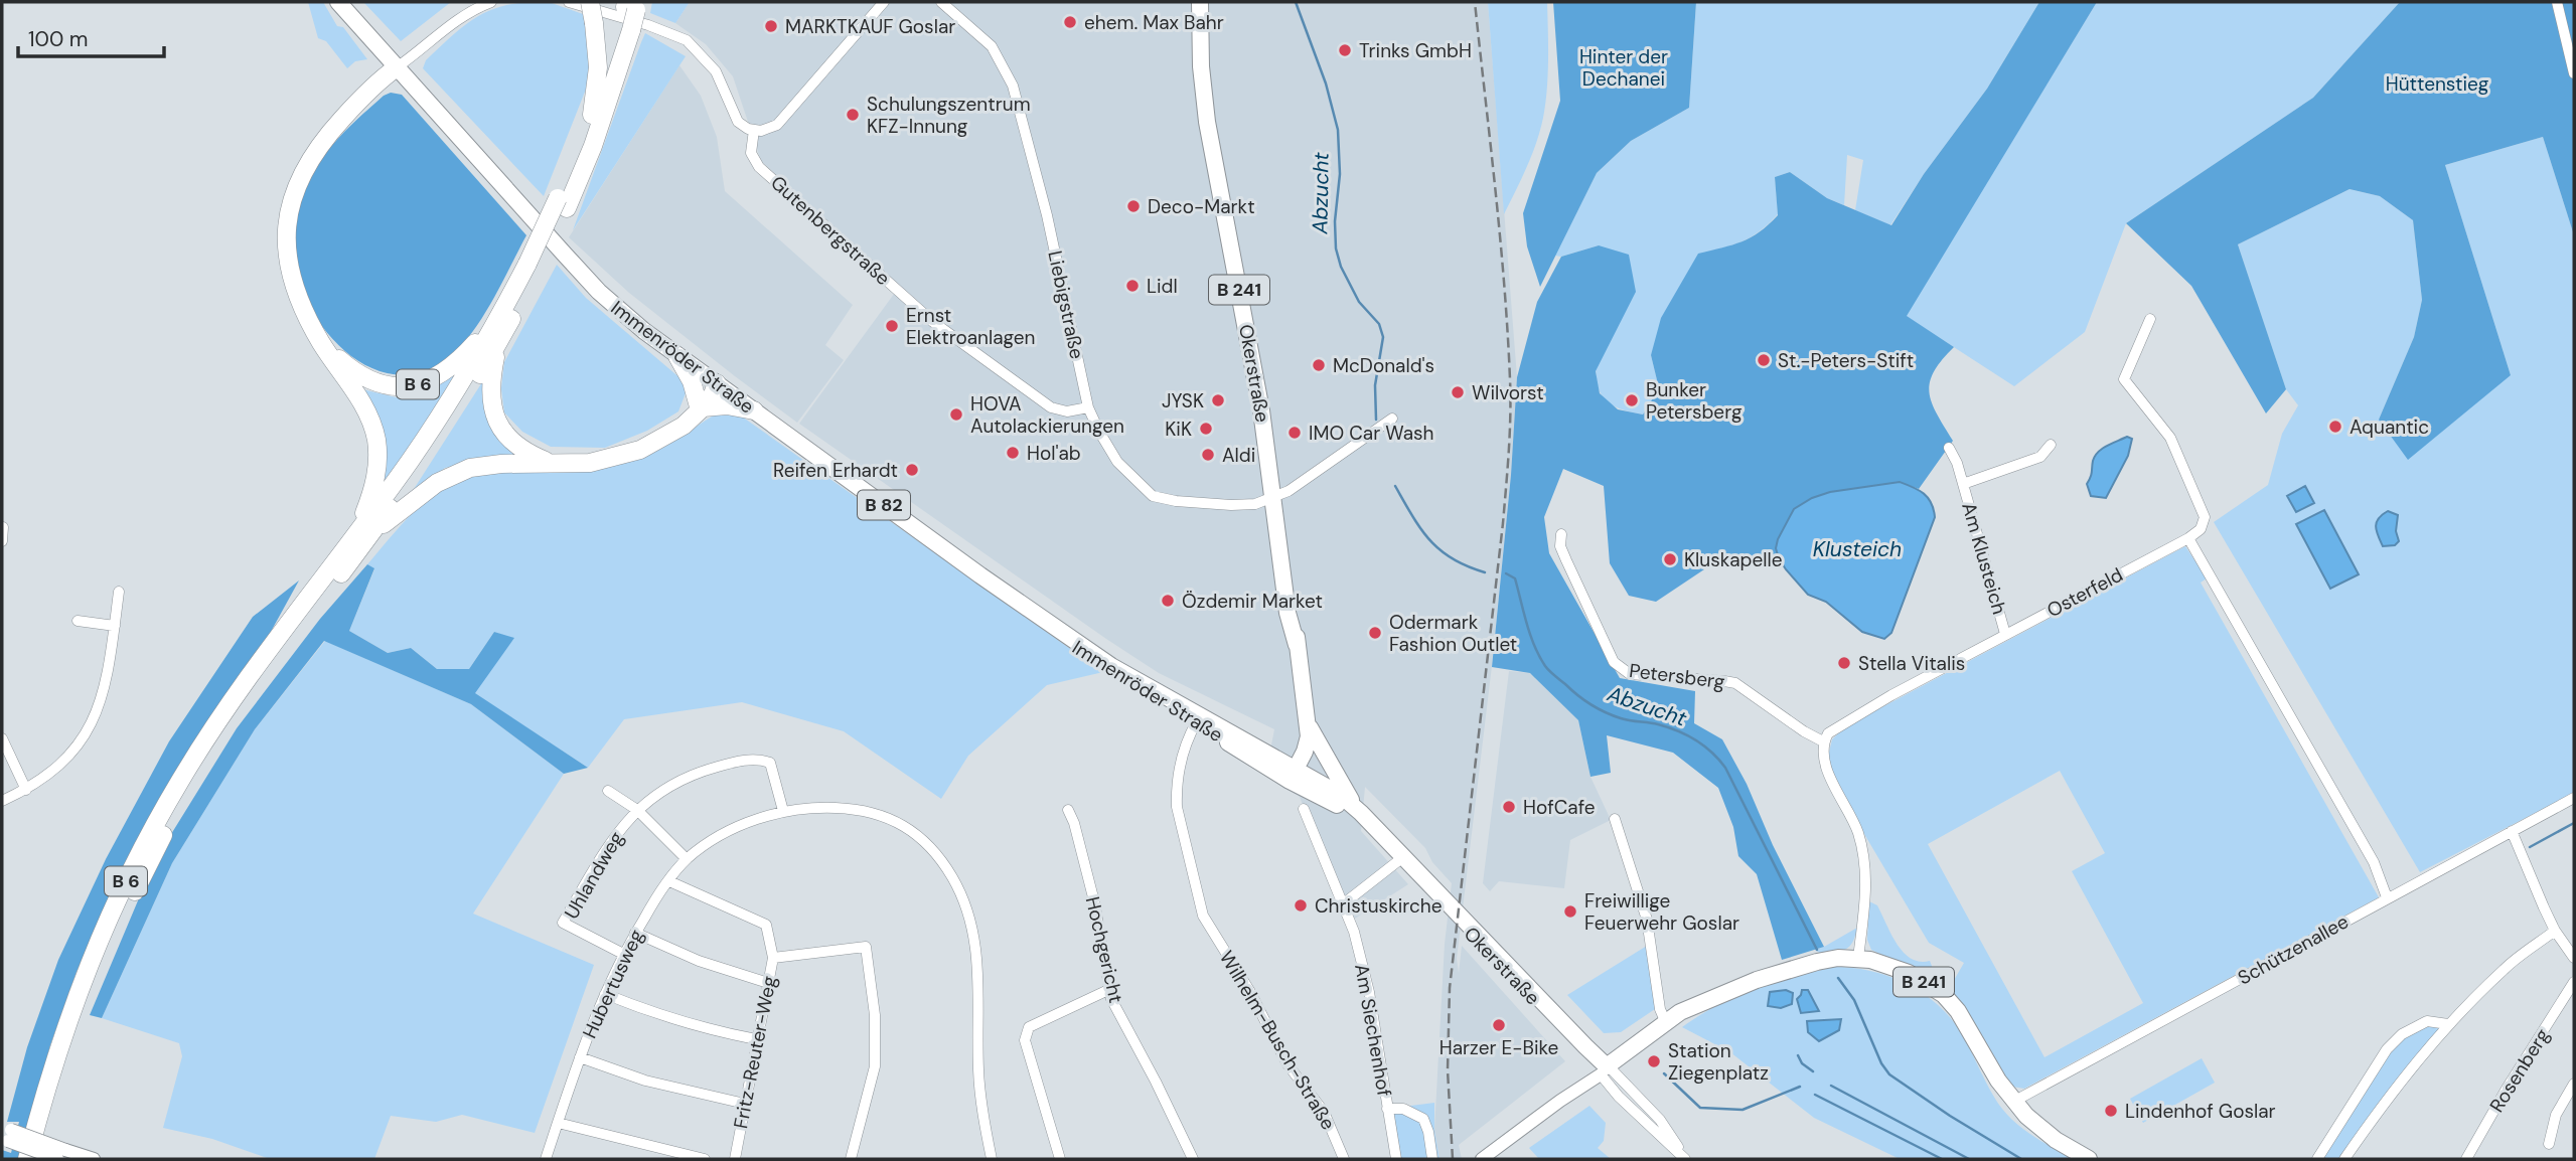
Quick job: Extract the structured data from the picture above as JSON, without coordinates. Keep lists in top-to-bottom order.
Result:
{
  "streets": {
    "highway": ["B 6"],
    "main road": [
      "B 241",
      "Immenröder Straße",
      "Okerstraße",
      "B 82"
    ],
    "street": [
      "Gutenbergstraße",
      "Liebigstraße",
      "Am Klusteich",
      "Osterfeld",
      "Petersberg",
      "Uhlandweg",
      "Hochgericht",
      "Schützenallee",
      "Hubertusweg",
      "Am Siechenhof",
      "Wilhelm-Busch-Straße",
      "Fritz-Reuter-Weg",
      "Rosenberg"
    ]
  },
  "crossings": [
    ["Gutenbergstraße", "Liebigstraße"],
    ["B 241", "Okerstraße"],
    ["B 241", "Schützenallee"],
    ["Liebigstraße", "Okerstraße"],
    ["Immenröder Straße", "Okerstraße"],
    ["Immenröder Straße", "B 6"],
    ["Immenröder Straße", "B 82"],
    ["Immenröder Straße", "Wilhelm-Busch-Straße"],
    ["Okerstraße", "B 82"],
    ["Am Klusteich", "Osterfeld"],
    ["Osterfeld", "Petersberg"],
    ["Uhlandweg", "Hubertusweg"]
  ],
  "water": ["Abzucht", "Klusteich"],
  "parks": ["Hinter der Dechanei", "Hüttenstieg"],
  "places": [
    "ehem. Max Bahr",
    "MARKTKAUF Goslar",
    "Trinks GmbH",
    "Schulungszentrum KFZ-Innung",
    "Deco-Markt",
    "Lidl",
    "Ernst Elektroanlagen",
    "St.-Peters-Stift",
    "McDonald's",
    "Wilvorst",
    "JYSK",
    "Bunker Petersberg",
    "HOVA Autolackierungen",
    "Aquantic",
    "KiK",
    "IMO Car Wash",
    "Hol'ab",
    "Aldi",
    "Reifen Erhardt",
    "Kluskapelle",
    "Özdemir Market",
    "Odermark Fashion Outlet",
    "Stella Vitalis",
    "HofCafe",
    "Christuskirche",
    "Freiwillige Feuerwehr Goslar",
    "Harzer E-Bike",
    "Station Ziegenplatz",
    "Lindenhof Goslar"
  ],
  "scale_bar": "100 m"
}
